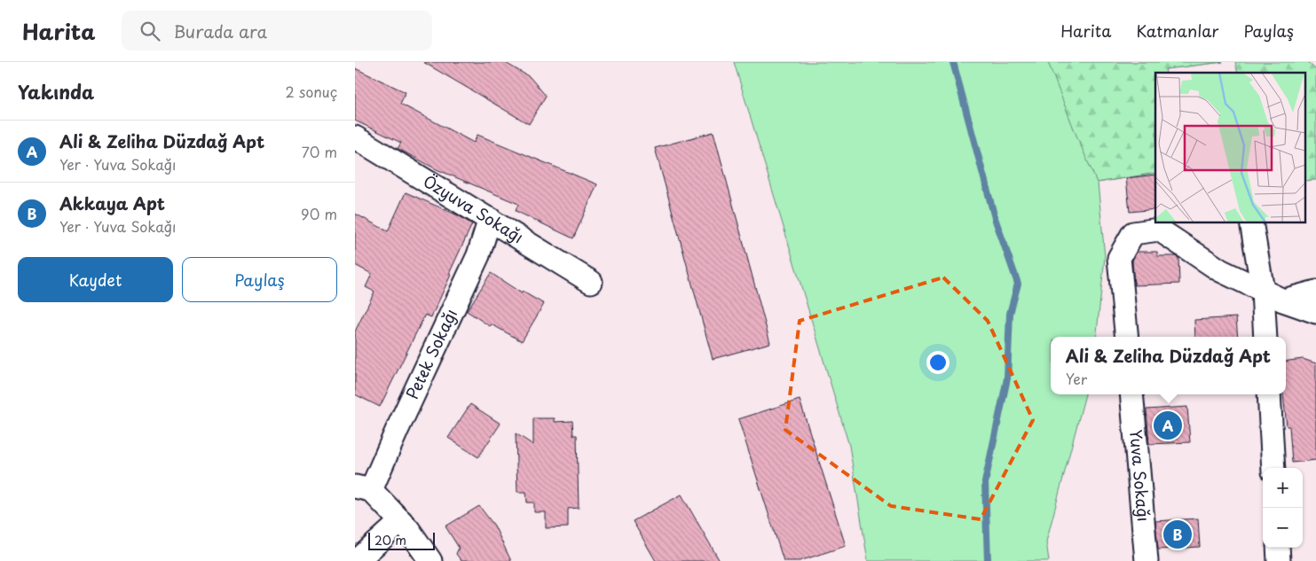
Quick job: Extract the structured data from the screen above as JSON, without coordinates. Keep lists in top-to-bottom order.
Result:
{
  "streets": {
    "street": ["Özyuva Sokağı", "Petek Sokağı", "Yuva Sokağı"]
  },
  "crossings": [
    ["Özyuva Sokağı", "Petek Sokağı"]
  ],
  "scale_bar": "20 m",
  "page": {
    "header": "Harita",
    "search": "Burada ara",
    "nav": ["Harita", "Katmanlar", "Paylaş"],
    "heading": ["Yakında", "2 sonuç"],
    "list": [
      {
        "mark": "A",
        "name": "Ali & Zeliha Düzdağ Apt",
        "note": "Yer · Yuva Sokağı",
        "value": "70 m"
      },
      {
        "mark": "B",
        "name": "Akkaya Apt",
        "note": "Yer · Yuva Sokağı",
        "value": "90 m"
      }
    ],
    "buttons": ["Kaydet", "Paylaş"],
    "popup": ["Ali & Zeliha Düzdağ Apt", "Yer"],
    "pins": ["A", "B"],
    "map_buttons": ["+", "−"],
    "scale": "20 m"
  }
}
